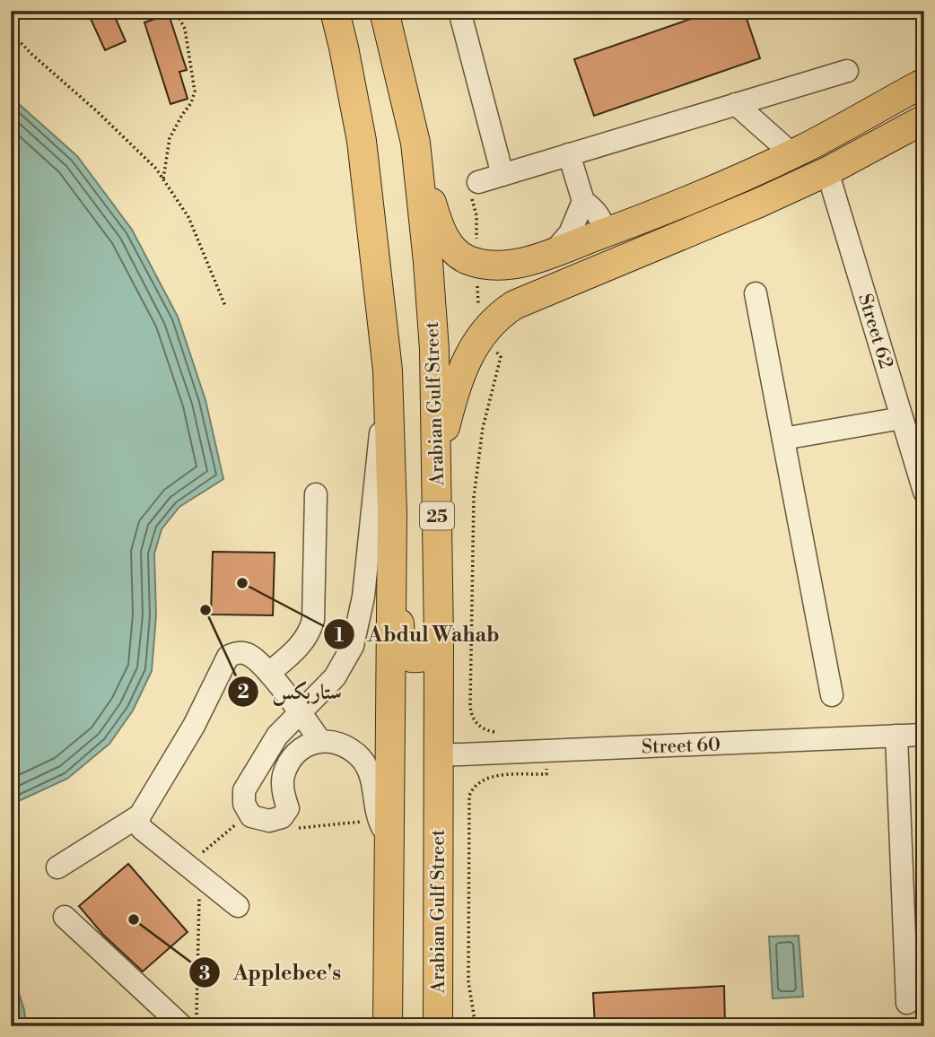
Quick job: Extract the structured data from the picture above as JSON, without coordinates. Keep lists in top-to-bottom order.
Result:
{
  "streets": {
    "main road": ["Arabian Gulf Street", "25"],
    "street": ["Street 62", "Street 60"]
  },
  "crossings": [
    ["Arabian Gulf Street", "Street 60"]
  ],
  "places": ["Abdul Wahab", "ستاربكس", "Applebee's"]
}
